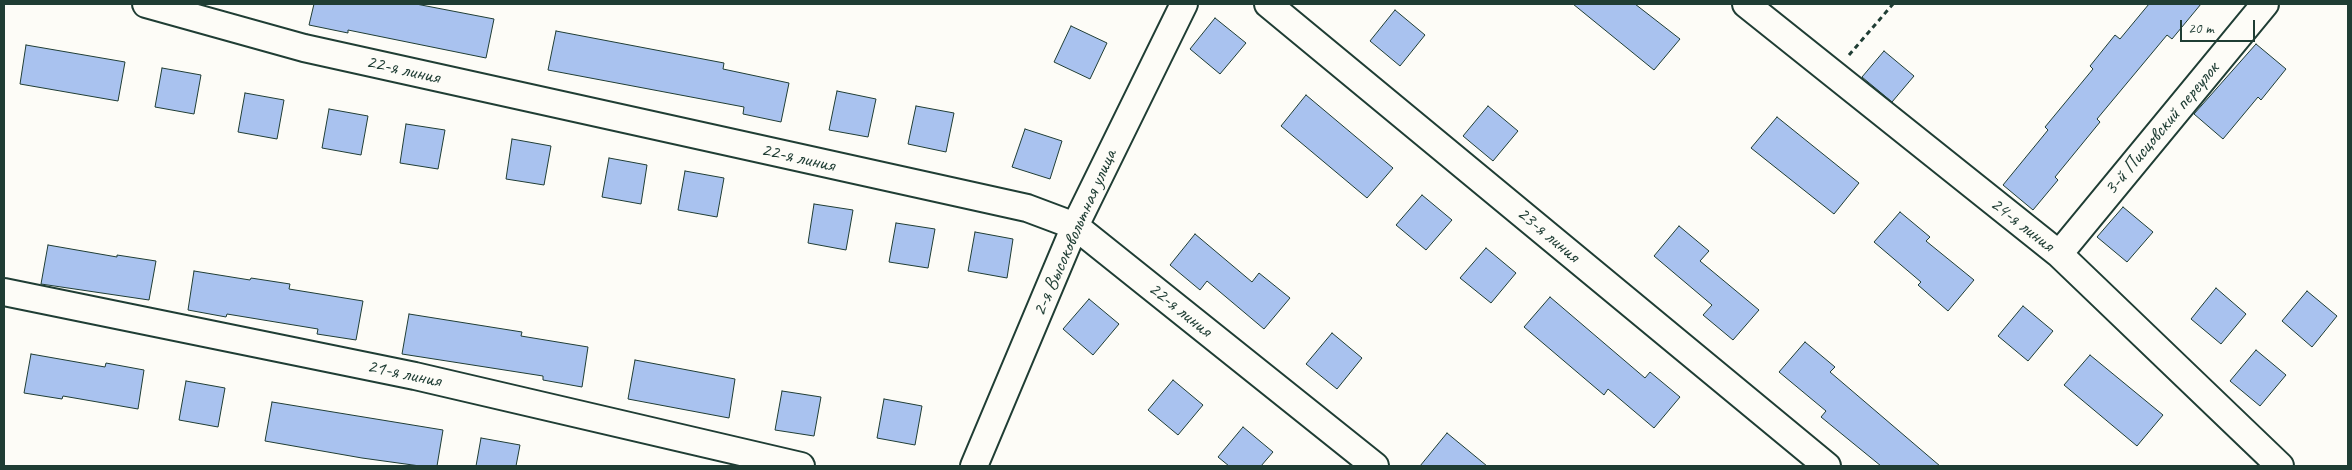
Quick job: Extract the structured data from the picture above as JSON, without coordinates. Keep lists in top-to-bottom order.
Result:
{
  "streets": {
    "street": [
      "22-я линия",
      "3-й Писцовский переулок",
      "24-я линия",
      "2-я Высоковольтная улица",
      "23-я линия",
      "21-я линия"
    ]
  },
  "crossings": [
    ["22-я линия", "2-я Высоковольтная улица"],
    ["3-й Писцовский переулок", "24-я линия"]
  ],
  "scale_bar": "20 m"
}
